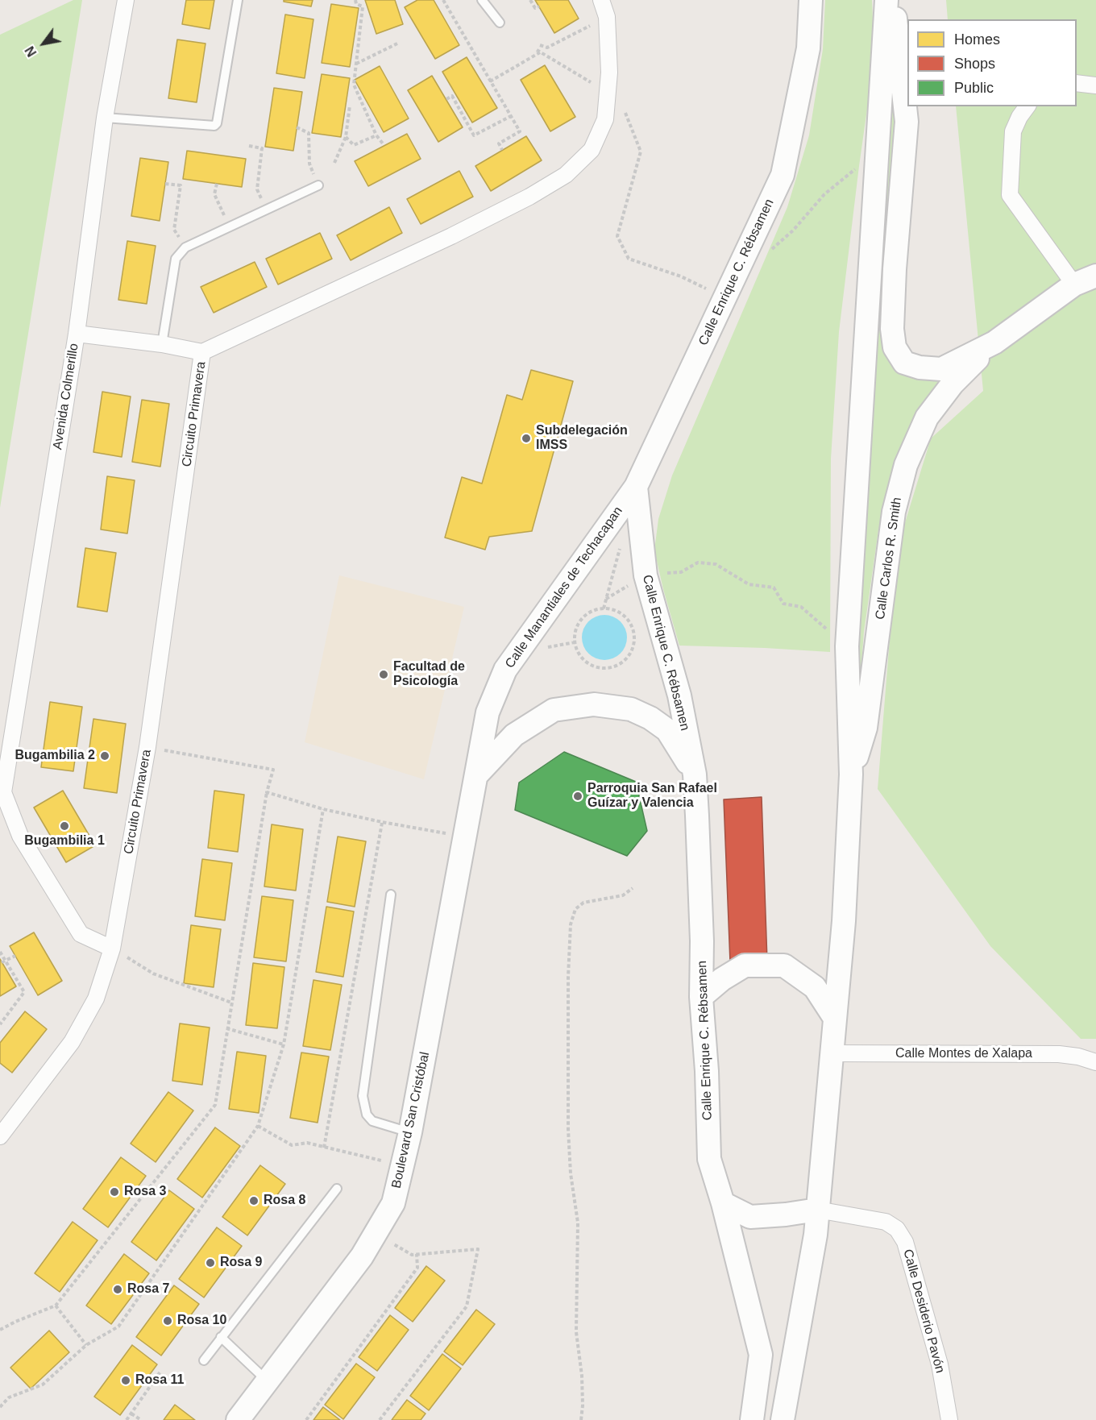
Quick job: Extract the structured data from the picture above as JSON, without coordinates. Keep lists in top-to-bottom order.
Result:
{
  "streets": {
    "main road": [
      "Calle Enrique C. Rébsamen",
      "Calle Carlos R. Smith",
      "Calle Manantiales de Techacapan",
      "Boulevard San Cristóbal"
    ],
    "street": [
      "Avenida Colmerillo",
      "Circuito Primavera",
      "Calle Montes de Xalapa",
      "Calle Desiderio Pavón"
    ]
  },
  "crossings": [
    ["Calle Enrique C. Rébsamen", "Calle Manantiales de Techacapan"],
    ["Calle Manantiales de Techacapan", "Boulevard San Cristóbal"]
  ],
  "places": [
    "Subdelegación IMSS",
    "Facultad de Psicología",
    "Bugambilia 2",
    "Parroquia San Rafael Guízar y Valencia",
    "Bugambilia 1",
    "Rosa 3",
    "Rosa 8",
    "Rosa 9",
    "Rosa 7",
    "Rosa 10",
    "Rosa 11"
  ],
  "legend": ["Homes", "Shops", "Public"],
  "north": "bottom left"
}
